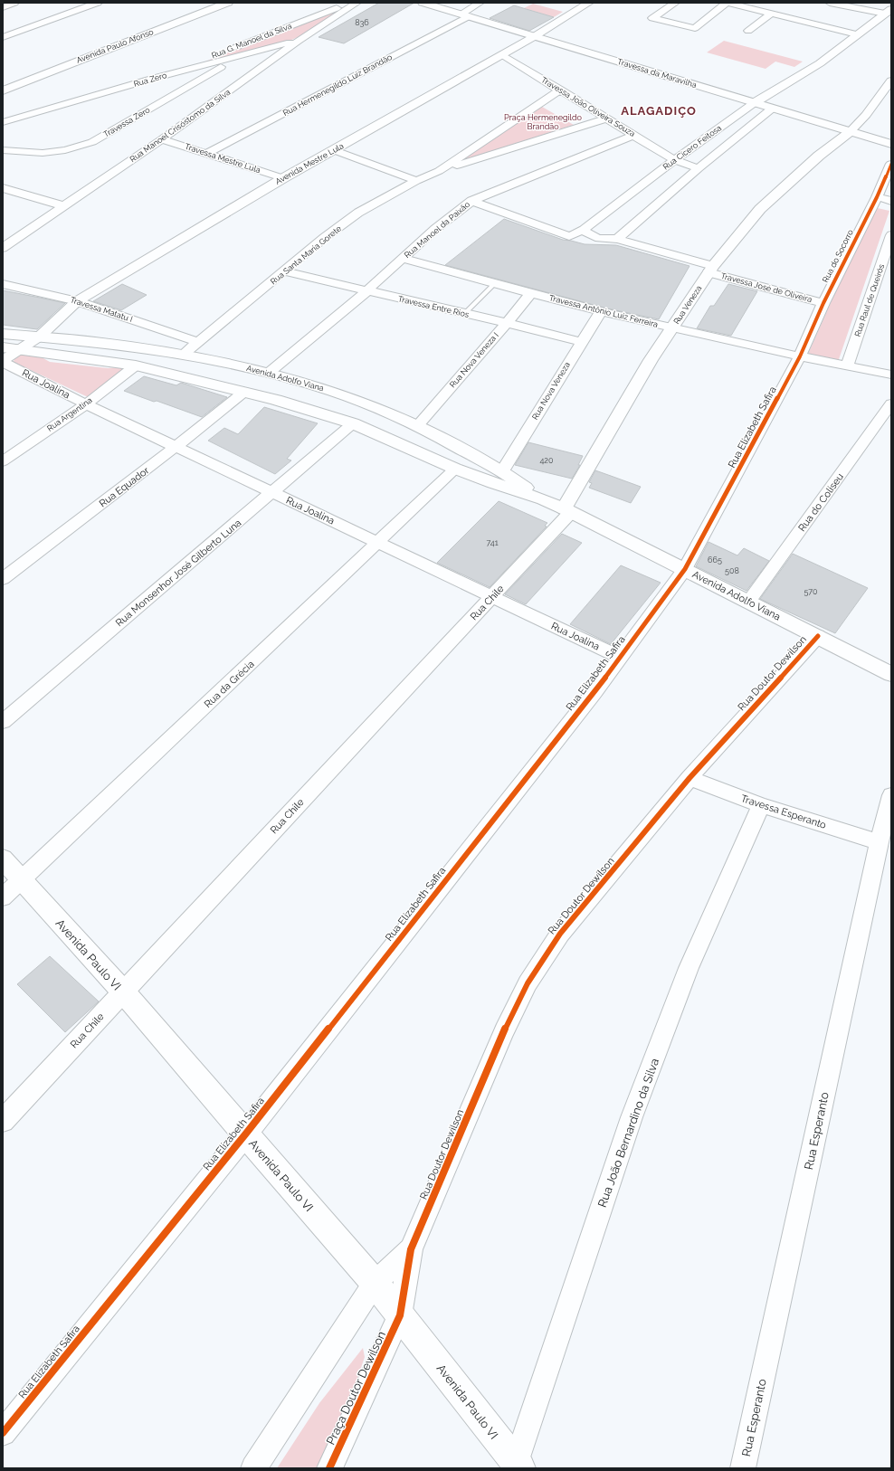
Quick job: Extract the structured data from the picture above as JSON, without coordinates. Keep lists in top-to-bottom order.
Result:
{
  "streets": {
    "street": [
      "Rua G. Manoel da Silva",
      "Avenida Paulo Afonso",
      "Travessa da Maravilha",
      "Rua Zero",
      "Rua Hermenegildo Luiz Brandão",
      "Travessa João Oliveira Souza",
      "Travessa Zero",
      "Rua Manoel Crisóstomo da Silva",
      "Rua Cícero Feitosa",
      "Travessa Mestre Lula",
      "Avenida Mestre Lula",
      "Rua Manoel da Paixão",
      "Rua Santa Maria Gorete",
      "Rua do Socorro",
      "Travessa José de Oliveira",
      "Rua Raul de Queirós",
      "Rua Veneza",
      "Travessa Entre Rios",
      "Travessa Matatu I",
      "Travessa Antônio Luiz Ferreira",
      "Rua Nova Veneza I",
      "Avenida Adolfo Viana",
      "Rua Joalina",
      "Rua Nova Veneza",
      "Rua Argentina",
      "Rua Elizabeth Safira",
      "Rua Equador",
      "Rua do Coliseu",
      "Rua Monsenhor José Gilberto Luna",
      "Rua Chile",
      "Rua Doutor Dewilson",
      "Rua da Grécia",
      "Travessa Esperanto",
      "Avenida Paulo VI",
      "Rua Esperanto",
      "Rua João Bernardino da Silva",
      "Praça Doutor Dewilson"
    ]
  },
  "crossings": [
    ["Rua G. Manoel da Silva", "Rua Zero"],
    ["Travessa da Maravilha", "Rua Hermenegildo Luiz Brandão"],
    ["Travessa da Maravilha", "Rua Cícero Feitosa"],
    ["Travessa da Maravilha", "Avenida Mestre Lula"],
    ["Travessa da Maravilha", "Rua Veneza"],
    ["Rua Zero", "Travessa Zero"],
    ["Rua Zero", "Rua Manoel Crisóstomo da Silva"],
    ["Rua Hermenegildo Luiz Brandão", "Travessa Mestre Lula"],
    ["Travessa João Oliveira Souza", "Rua Cícero Feitosa"],
    ["Travessa João Oliveira Souza", "Avenida Mestre Lula"],
    ["Travessa João Oliveira Souza", "Rua Manoel da Paixão"],
    ["Travessa João Oliveira Souza", "Rua Santa Maria Gorete"],
    ["Rua Manoel Crisóstomo da Silva", "Travessa Mestre Lula"],
    ["Rua Cícero Feitosa", "Rua Manoel da Paixão"],
    ["Rua Cícero Feitosa", "Travessa José de Oliveira"],
    ["Travessa Mestre Lula", "Avenida Mestre Lula"],
    ["Avenida Mestre Lula", "Travessa Matatu I"],
    ["Avenida Mestre Lula", "Avenida Adolfo Viana"],
    ["Rua Manoel da Paixão", "Travessa Entre Rios"],
    ["Rua Manoel da Paixão", "Travessa Antônio Luiz Ferreira"],
    ["Rua Manoel da Paixão", "Avenida Adolfo Viana"],
    ["Rua Santa Maria Gorete", "Travessa Entre Rios"],
    ["Rua Santa Maria Gorete", "Travessa Matatu I"],
    ["Rua Santa Maria Gorete", "Avenida Adolfo Viana"],
    ["Rua do Socorro", "Travessa José de Oliveira"],
    ["Rua do Socorro", "Travessa Antônio Luiz Ferreira"],
    ["Rua do Socorro", "Rua Elizabeth Safira"],
    ["Travessa José de Oliveira", "Rua Veneza"],
    ["Rua Raul de Queirós", "Travessa Antônio Luiz Ferreira"],
    ["Rua Veneza", "Travessa Antônio Luiz Ferreira"],
    ["Rua Veneza", "Avenida Adolfo Viana"],
    ["Rua Veneza", "Rua Chile"],
    ["Travessa Entre Rios", "Rua Nova Veneza I"],
    ["Travessa Entre Rios", "Rua Nova Veneza"],
    ["Travessa Antônio Luiz Ferreira", "Rua Nova Veneza I"],
    ["Travessa Antônio Luiz Ferreira", "Rua Nova Veneza"],
    ["Travessa Antônio Luiz Ferreira", "Rua Elizabeth Safira"],
    ["Rua Nova Veneza I", "Avenida Adolfo Viana"],
    ["Avenida Adolfo Viana", "Rua Nova Veneza"],
    ["Avenida Adolfo Viana", "Rua Argentina"],
    ["Avenida Adolfo Viana", "Rua Elizabeth Safira"],
    ["Avenida Adolfo Viana", "Rua Equador"],
    ["Avenida Adolfo Viana", "Rua do Coliseu"],
    ["Avenida Adolfo Viana", "Rua Monsenhor José Gilberto Luna"],
    ["Avenida Adolfo Viana", "Rua Chile"],
    ["Avenida Adolfo Viana", "Rua Doutor Dewilson"],
    ["Avenida Adolfo Viana", "Rua da Grécia"],
    ["Rua Joalina", "Rua Argentina"],
    ["Rua Joalina", "Rua Elizabeth Safira"],
    ["Rua Joalina", "Rua Equador"],
    ["Rua Joalina", "Rua Monsenhor José Gilberto Luna"],
    ["Rua Joalina", "Rua Chile"],
    ["Rua Joalina", "Rua da Grécia"],
    ["Rua Elizabeth Safira", "Avenida Paulo VI"],
    ["Rua Chile", "Avenida Paulo VI"],
    ["Rua Doutor Dewilson", "Travessa Esperanto"],
    ["Rua Doutor Dewilson", "Avenida Paulo VI"],
    ["Rua Doutor Dewilson", "Praça Doutor Dewilson"],
    ["Rua da Grécia", "Avenida Paulo VI"],
    ["Travessa Esperanto", "Rua Esperanto"],
    ["Travessa Esperanto", "Rua João Bernardino da Silva"],
    ["Avenida Paulo VI", "Rua João Bernardino da Silva"],
    ["Avenida Paulo VI", "Praça Doutor Dewilson"]
  ],
  "districts": ["ALAGADIÇO"],
  "parks": ["Praça Hermenegildo Brandão"],
  "house_numbers": [
    "836",
    "420",
    "741",
    "665",
    "508",
    "570"
  ]
}
